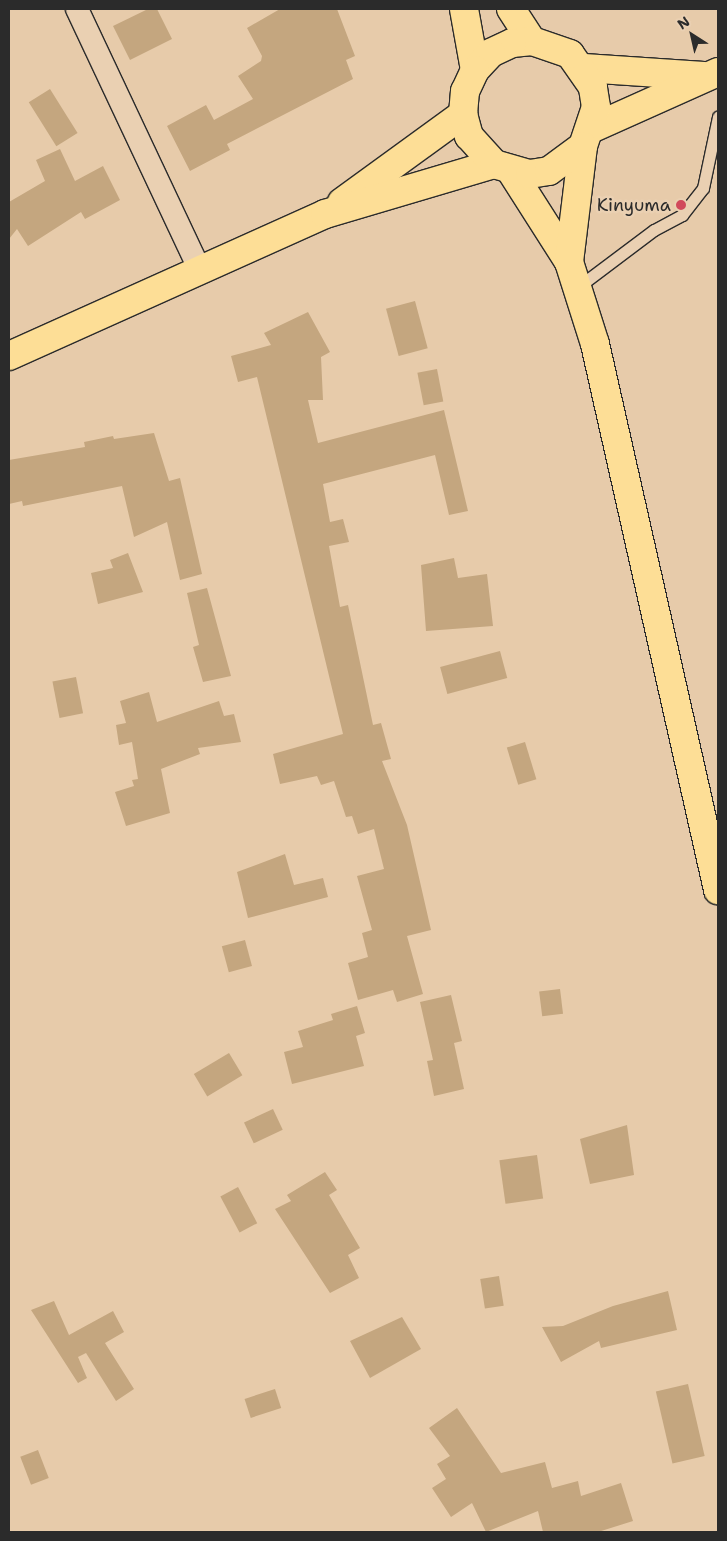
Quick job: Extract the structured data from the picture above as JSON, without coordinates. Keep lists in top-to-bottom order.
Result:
{
  "places": ["Kinyuma"],
  "north": "top left"
}
